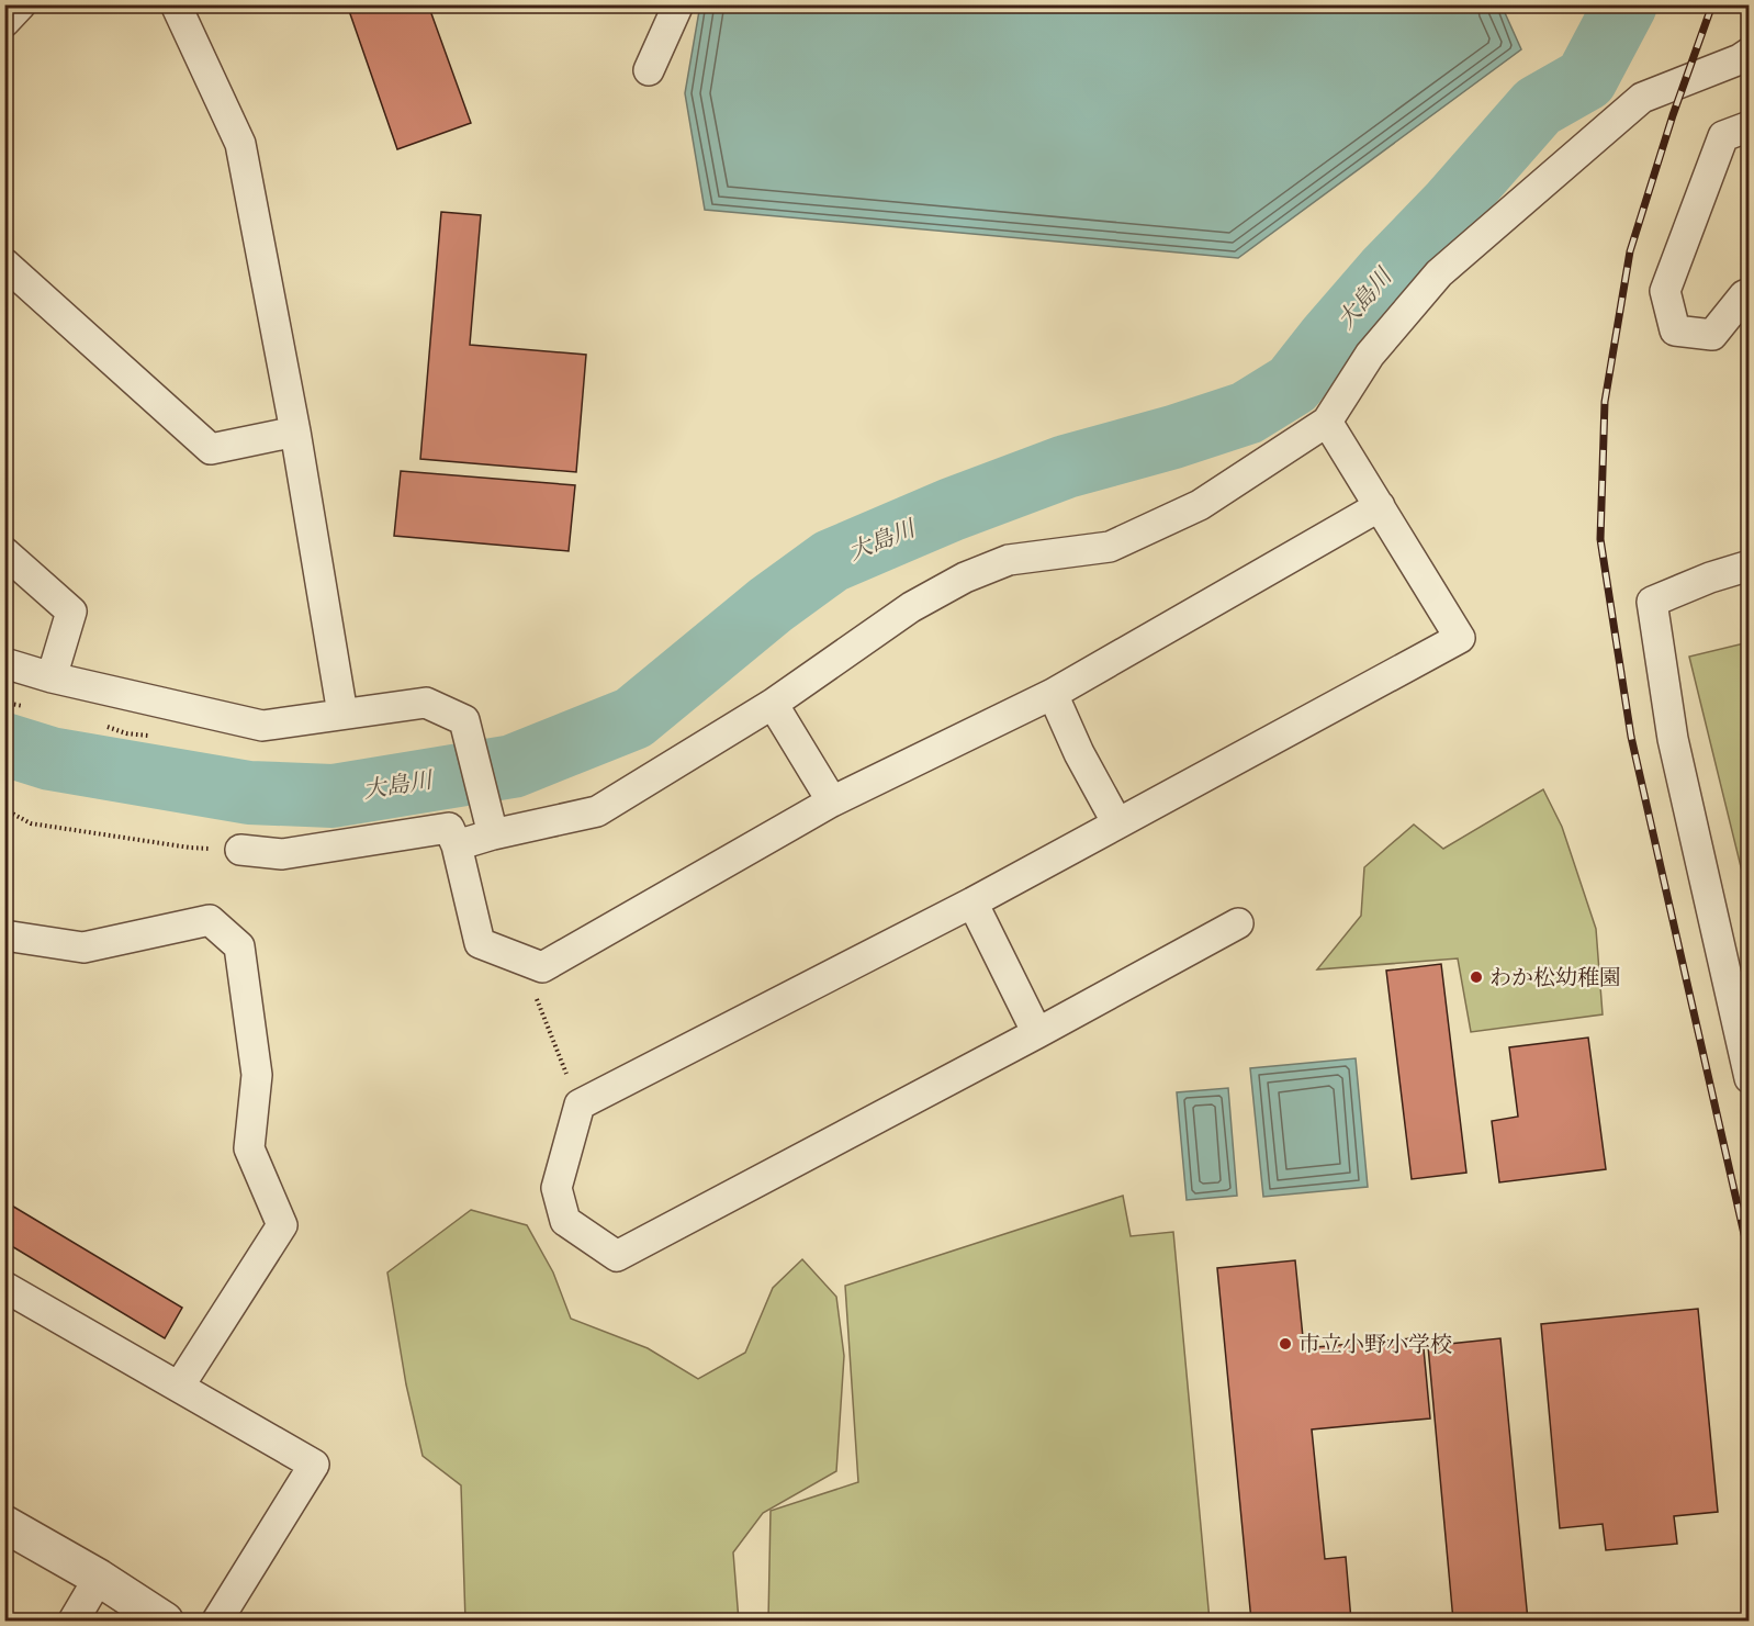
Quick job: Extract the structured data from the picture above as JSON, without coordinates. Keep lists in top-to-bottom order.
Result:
{
  "water": ["大島川"],
  "places": ["わか松幼稚園", "市立小野小学校"]
}
